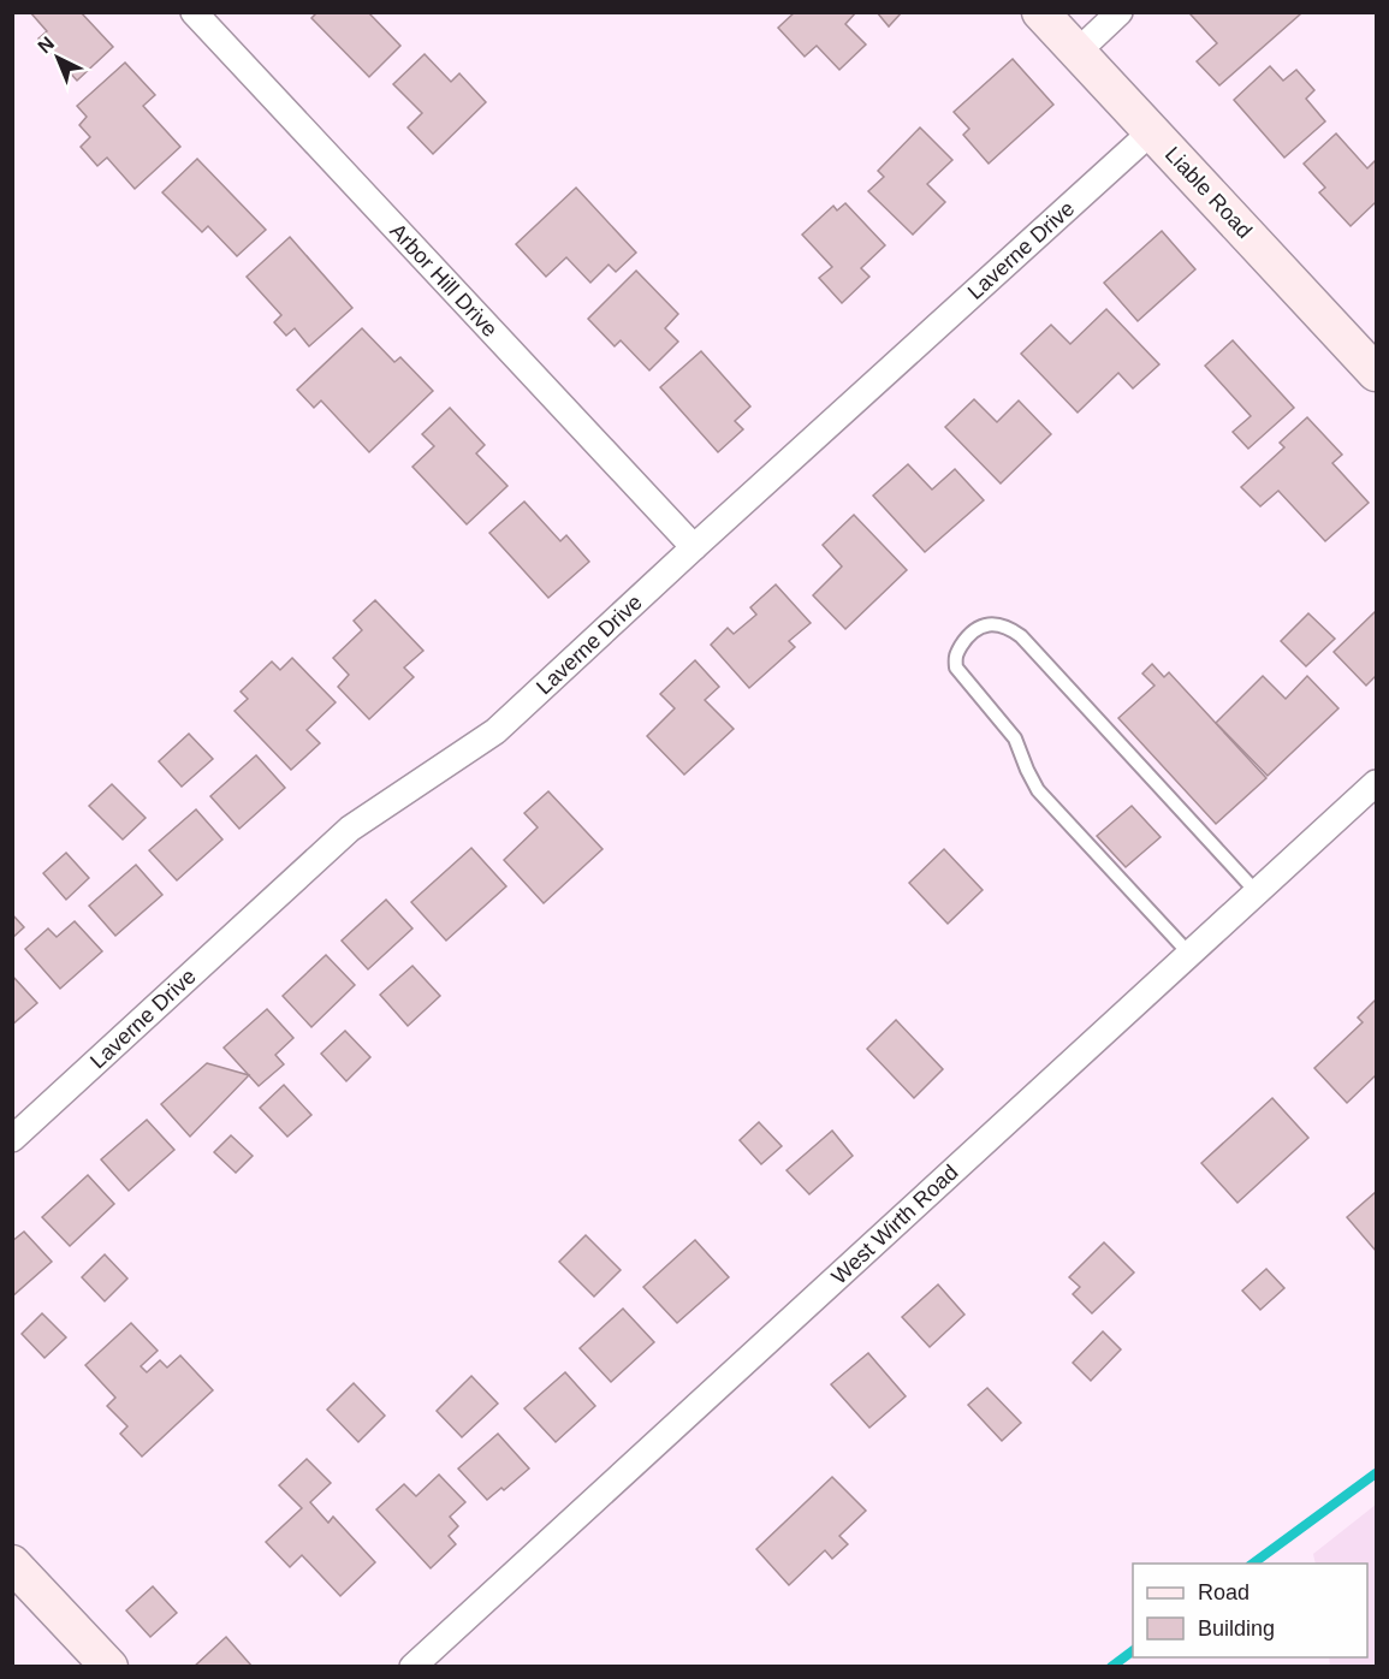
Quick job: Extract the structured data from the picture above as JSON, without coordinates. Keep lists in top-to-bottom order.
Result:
{
  "streets": {
    "street": [
      "Liable Road",
      "Laverne Drive",
      "Arbor Hill Drive",
      "West Wirth Road"
    ]
  },
  "crossings": [
    ["Liable Road", "Laverne Drive"],
    ["Laverne Drive", "Arbor Hill Drive"]
  ],
  "legend": ["Road", "Building"],
  "north": "top left"
}
